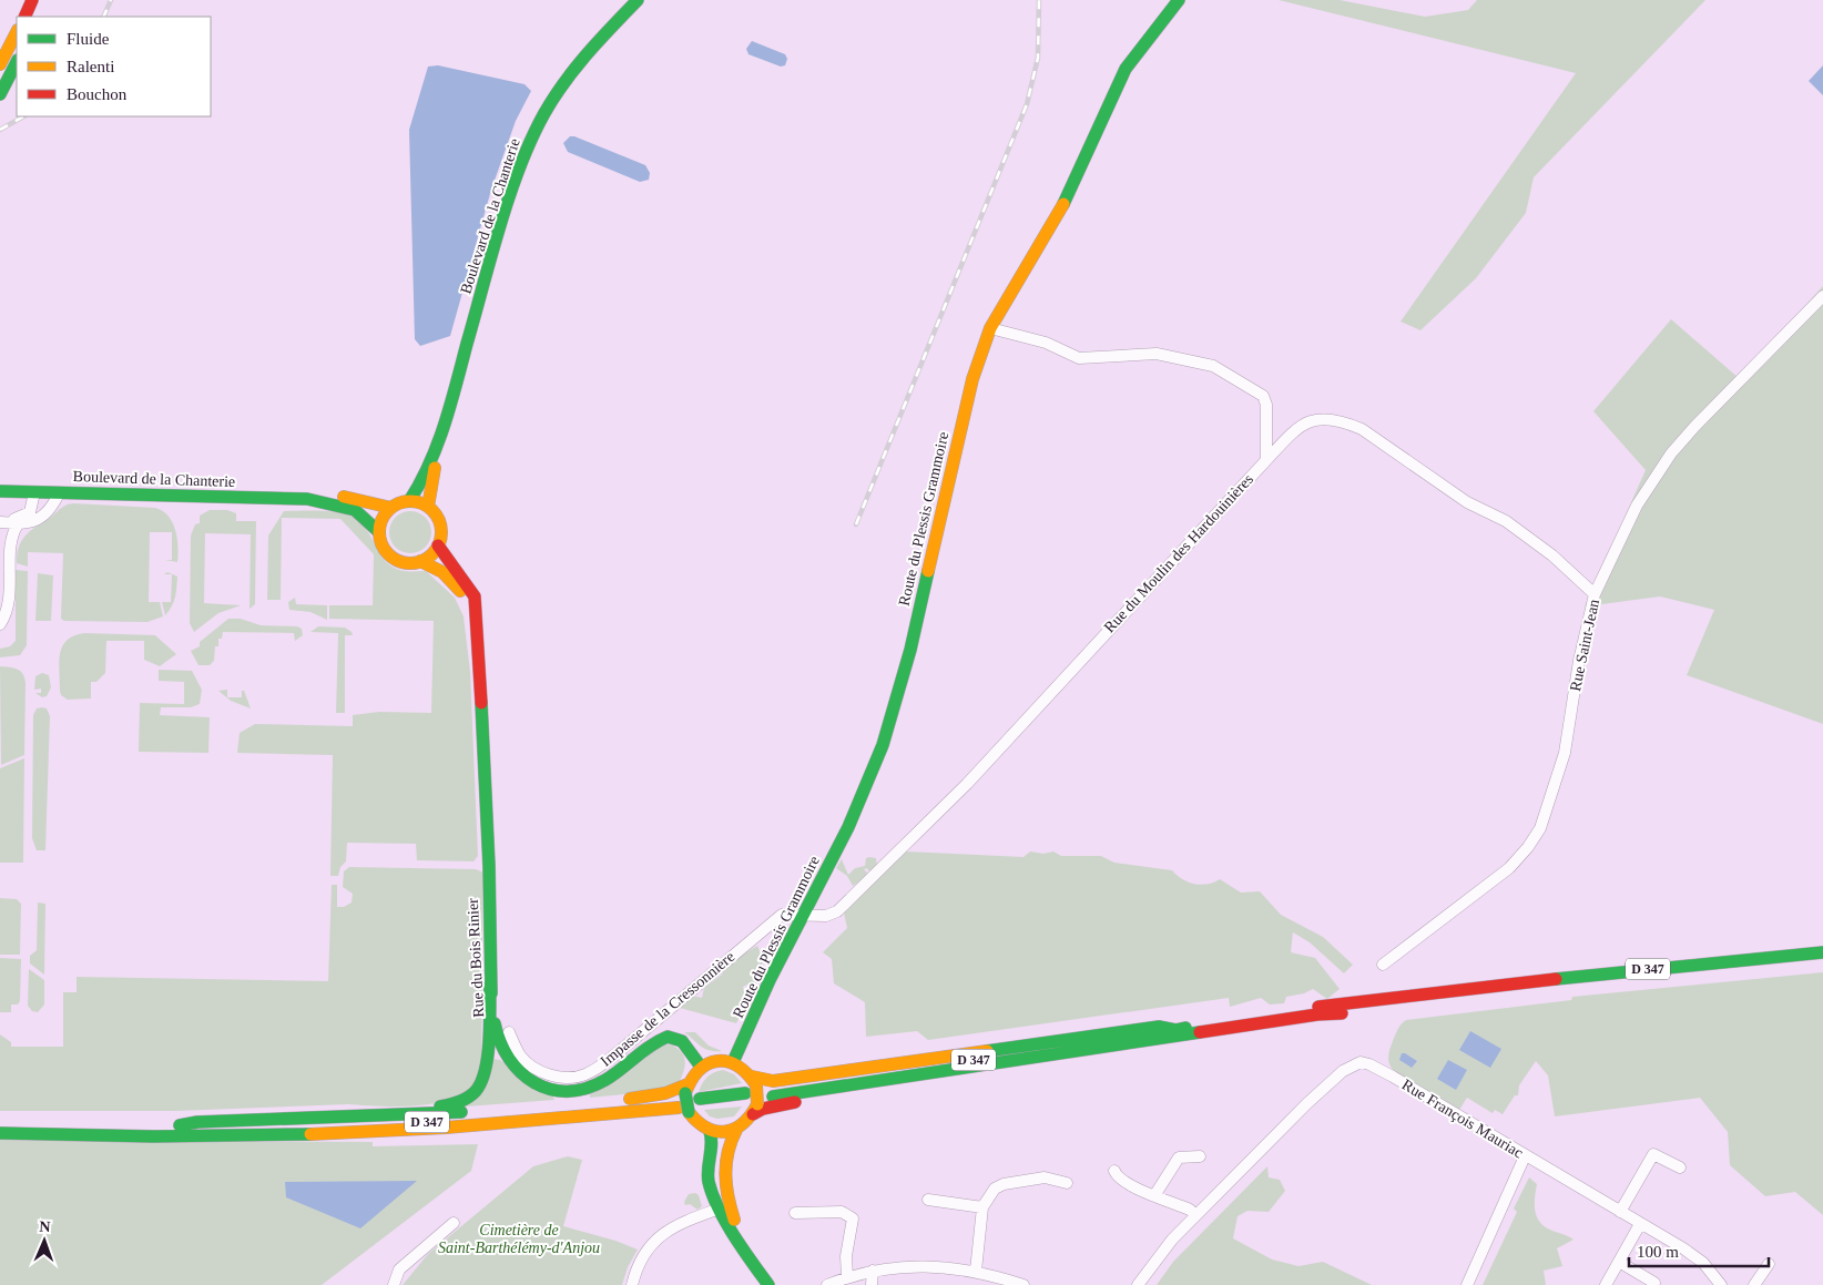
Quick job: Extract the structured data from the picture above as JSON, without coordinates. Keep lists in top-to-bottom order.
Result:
{
  "streets": {
    "main road": [
      "Boulevard de la Chanterie",
      "Route du Plessis Grammoire",
      "Rue du Bois Rinier",
      "D 347"
    ],
    "street": [
      "Rue du Moulin des Hardouinières",
      "Rue Saint-Jean",
      "Impasse de la Cressonnière",
      "Rue François Mauriac"
    ]
  },
  "crossings": [
    ["Boulevard de la Chanterie", "Rue du Bois Rinier"],
    ["Route du Plessis Grammoire", "Rue du Moulin des Hardouinières"],
    ["Route du Plessis Grammoire", "Rue du Bois Rinier"],
    ["Route du Plessis Grammoire", "D 347"],
    ["Route du Plessis Grammoire", "Impasse de la Cressonnière"],
    ["Rue du Moulin des Hardouinières", "Rue Saint-Jean"],
    ["Rue du Moulin des Hardouinières", "Impasse de la Cressonnière"],
    ["Rue du Bois Rinier", "D 347"]
  ],
  "parks": ["Cimetière de Saint-Barthélémy-d'Anjou"],
  "legend": ["Fluide", "Ralenti", "Bouchon"],
  "scale_bar": "100 m",
  "north": "top"
}
